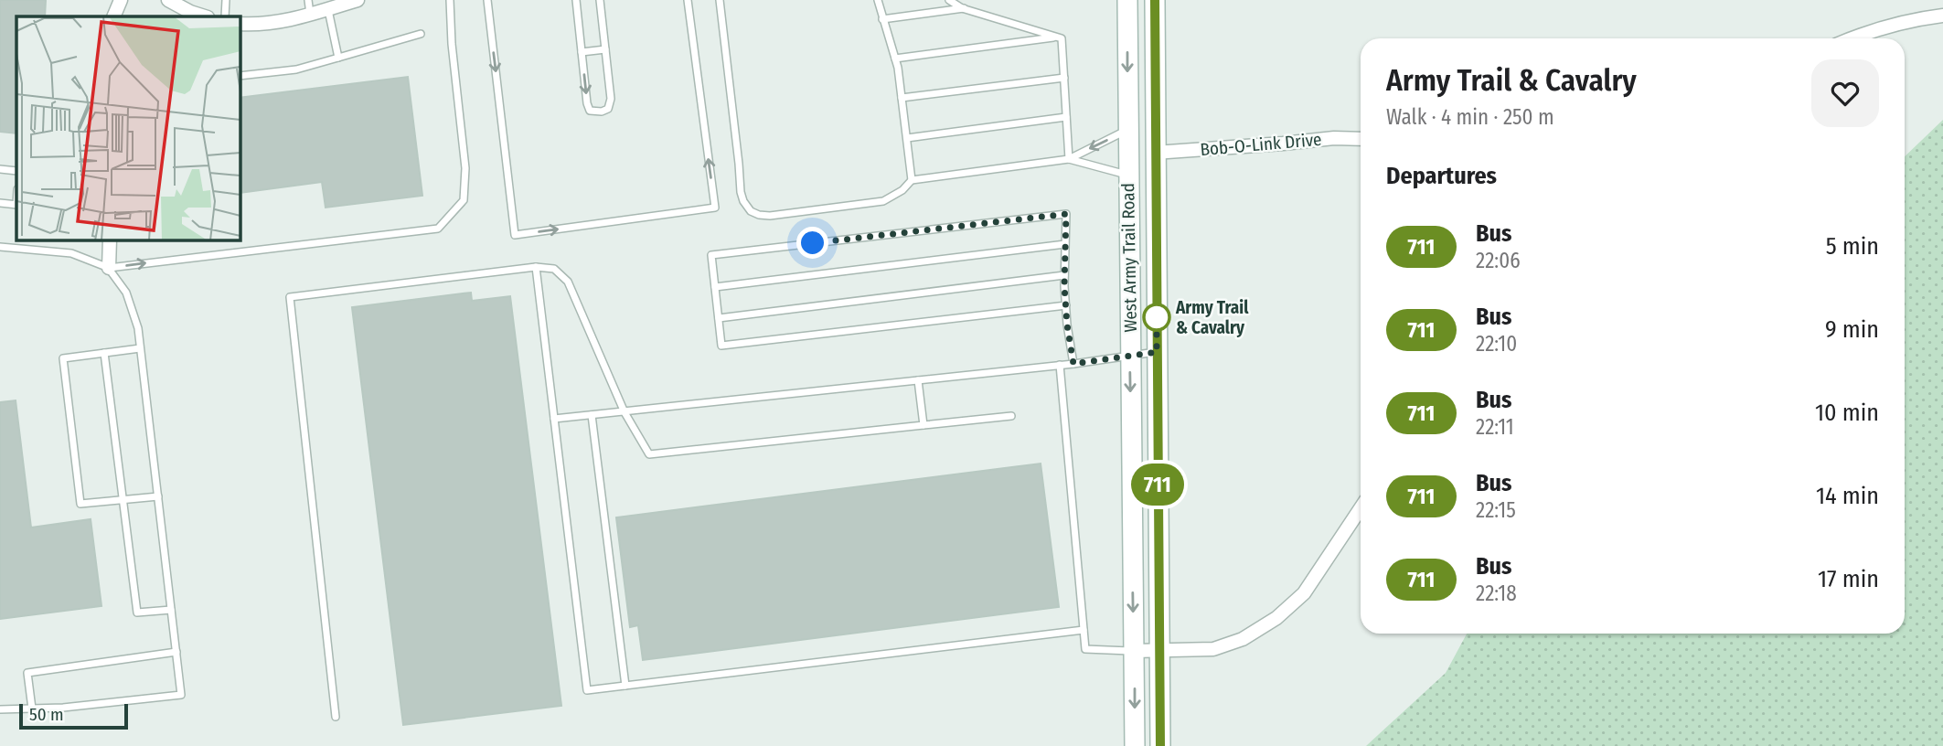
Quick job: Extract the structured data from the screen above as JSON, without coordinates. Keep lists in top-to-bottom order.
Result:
{
  "streets": {
    "main road": ["West Army Trail Road"],
    "street": ["Bob-O-Link Drive"]
  },
  "crossings": [
    ["Bob-O-Link Drive", "West Army Trail Road"]
  ],
  "places": ["Army Trail & Cavalry"],
  "lines": ["bus line 711"],
  "scale_bar": "50 m",
  "page": {
    "on_map": "711",
    "heading": [
      ["Army Trail & Cavalry", "Walk · 4 min · 250 m"],
      "Departures"
    ],
    "list": [
      {
        "mark": "711",
        "name": "Bus",
        "note": "22:06",
        "value": "5 min"
      },
      {
        "mark": "711",
        "name": "Bus",
        "note": "22:10",
        "value": "9 min"
      },
      {
        "mark": "711",
        "name": "Bus",
        "note": "22:11",
        "value": "10 min"
      },
      {
        "mark": "711",
        "name": "Bus",
        "note": "22:15",
        "value": "14 min"
      },
      {
        "mark": "711",
        "name": "Bus",
        "note": "22:18",
        "value": "17 min"
      }
    ],
    "scale": "50 m"
  }
}
